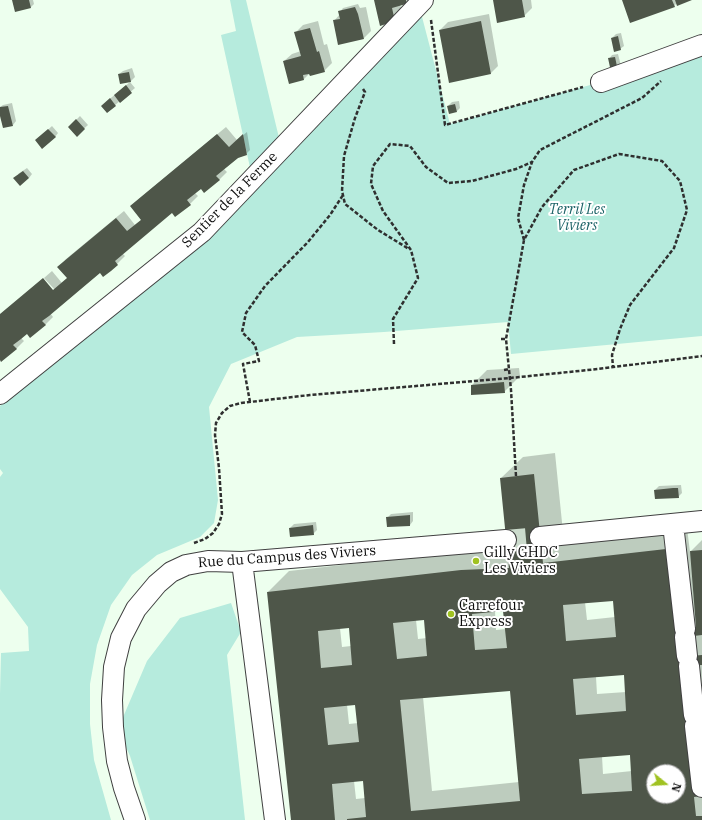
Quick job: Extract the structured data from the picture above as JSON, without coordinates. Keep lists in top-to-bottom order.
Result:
{
  "streets": {
    "street": ["Sentier de la Ferme", "Rue du Campus des Viviers"]
  },
  "parks": ["Terril Les Viviers"],
  "places": ["Gilly GHDC Les Viviers", "Carrefour Express"],
  "north": "right"
}
